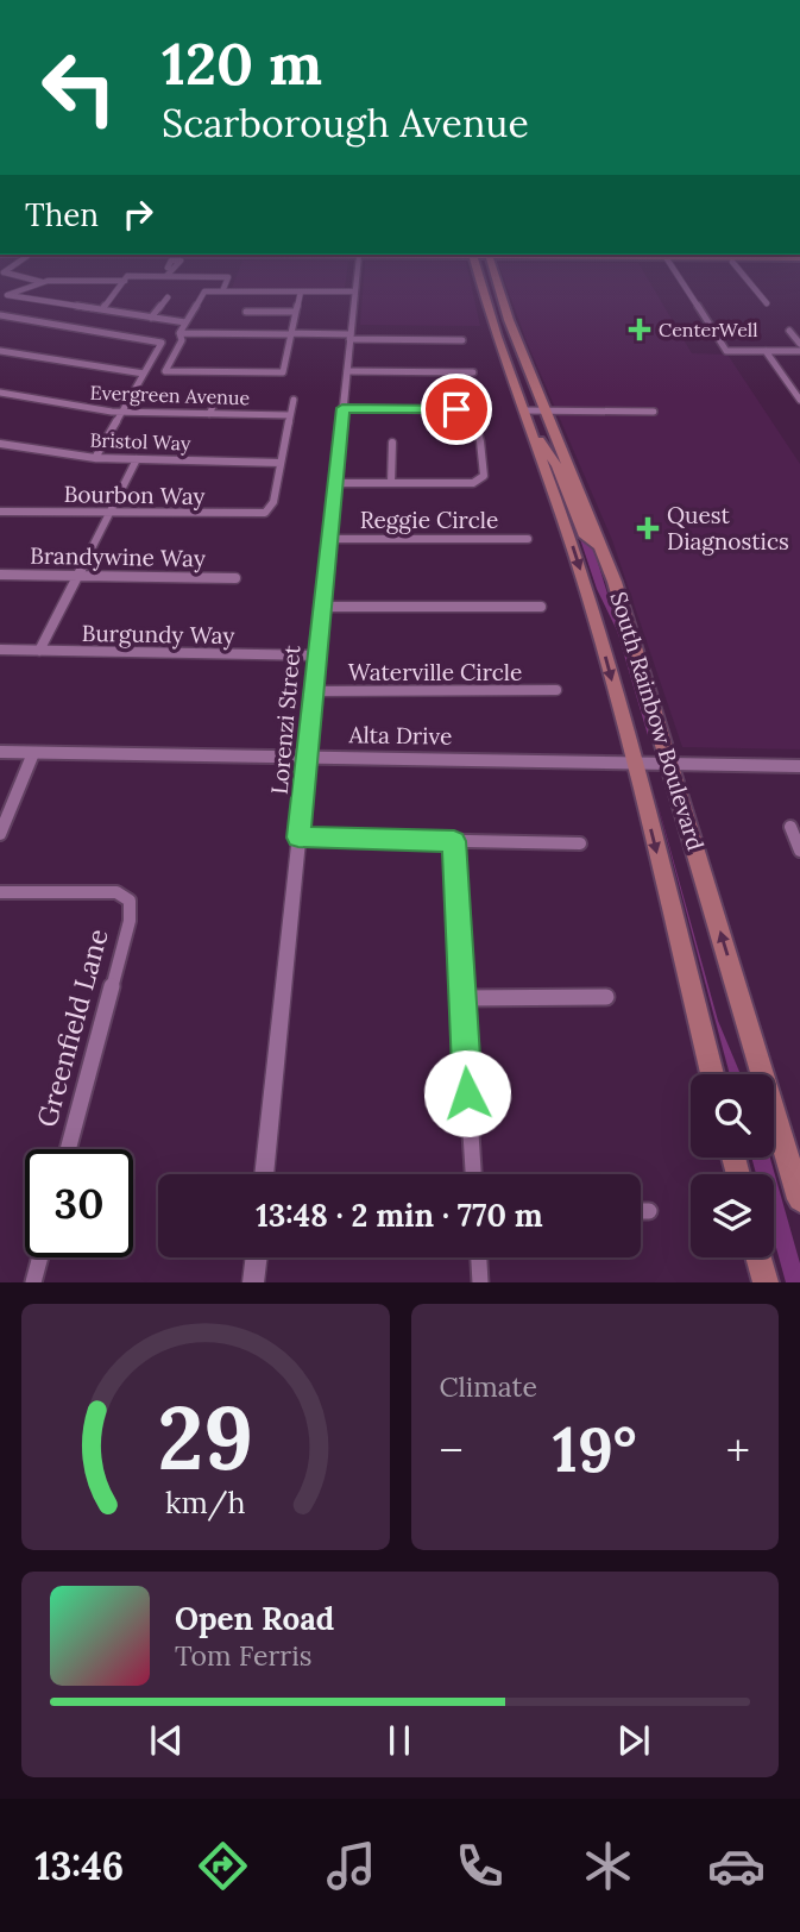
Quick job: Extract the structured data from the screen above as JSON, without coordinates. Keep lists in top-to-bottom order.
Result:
{
  "streets": {
    "main road": ["South Rainbow Boulevard", "Alta Drive"],
    "street": [
      "Evergreen Avenue",
      "Bristol Way",
      "Bourbon Way",
      "Reggie Circle",
      "Brandywine Way",
      "Burgundy Way",
      "Waterville Circle",
      "Lorenzi Street",
      "Greenfield Lane"
    ]
  },
  "crossings": [
    ["Bristol Way", "Bourbon Way"],
    ["Reggie Circle", "Lorenzi Street"],
    ["Burgundy Way", "Lorenzi Street"],
    ["Waterville Circle", "Lorenzi Street"],
    ["Lorenzi Street", "Alta Drive"],
    ["South Rainbow Boulevard", "Alta Drive"]
  ],
  "places": {
    "health": ["CenterWell", "Quest Diagnostics"]
  },
  "page": {
    "turn": ["120 m", "Scarborough Avenue"],
    "then": "Then",
    "limit": "30",
    "trip": "13:48 · 2 min · 770 m",
    "tile": "Climate",
    "heat": ["−", "19°", "+"],
    "song": ["Open Road", "Tom Ferris"],
    "tabs": "13:46",
    "gauge": ["29", "km/h"]
  }
}
